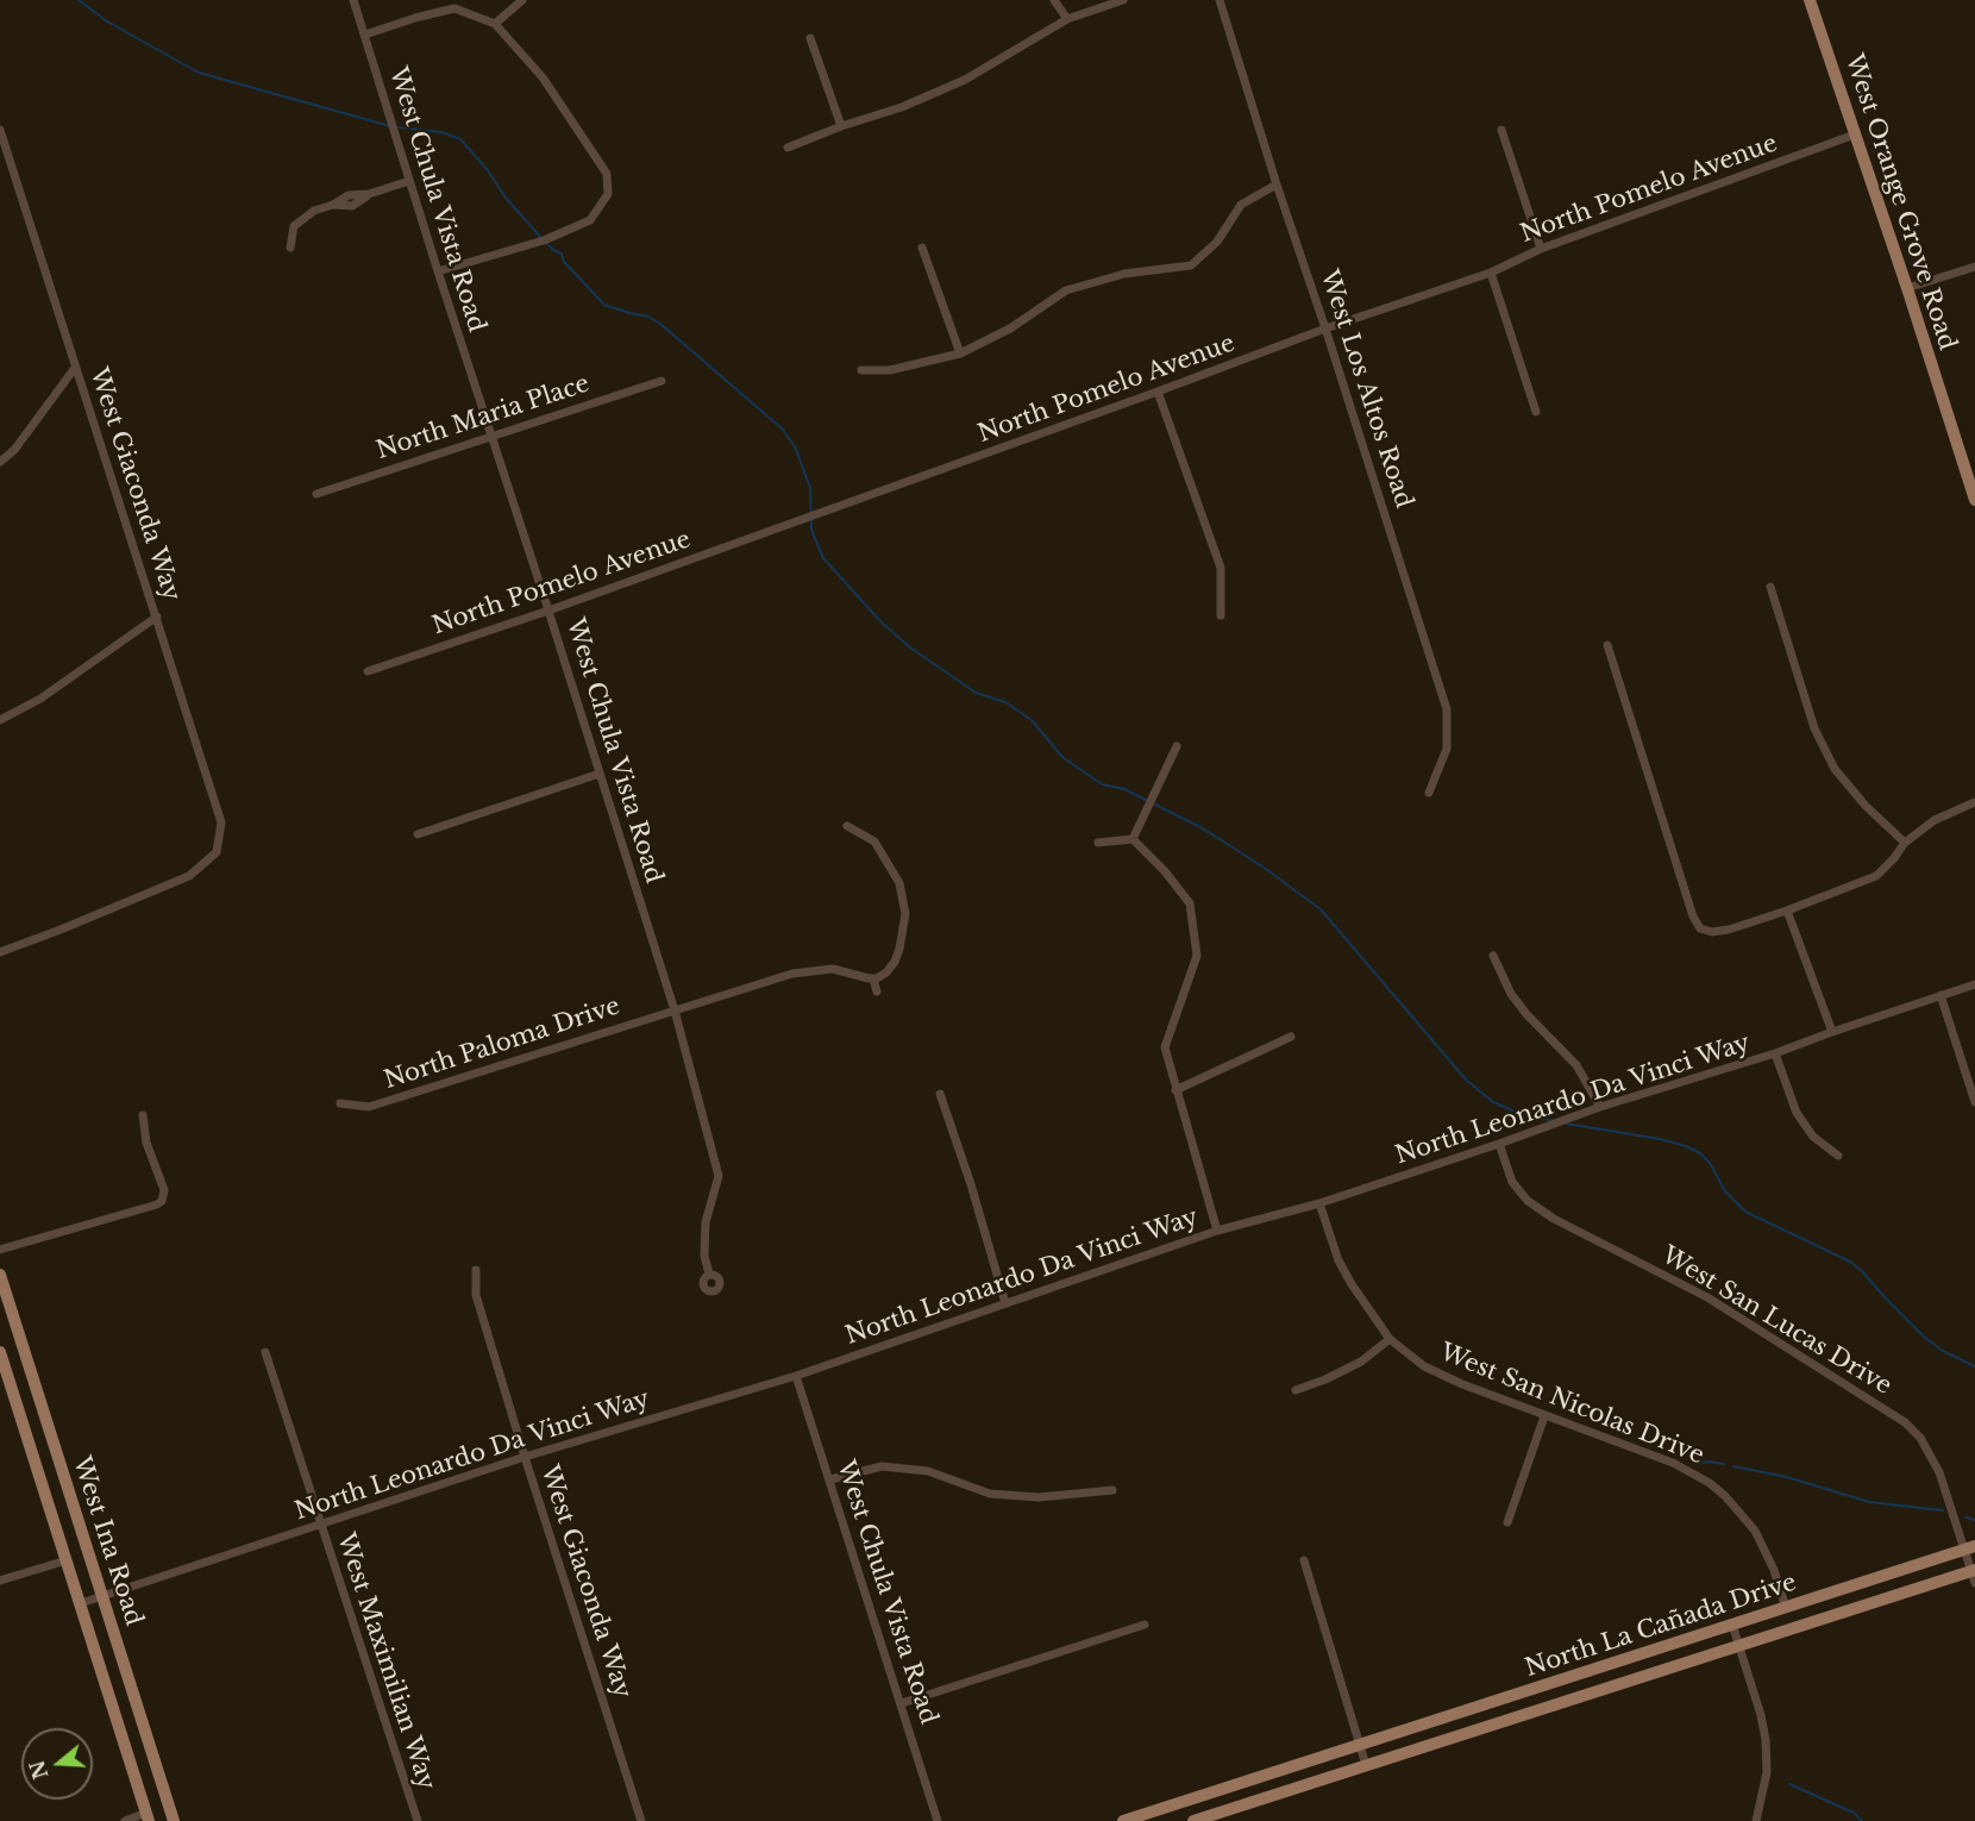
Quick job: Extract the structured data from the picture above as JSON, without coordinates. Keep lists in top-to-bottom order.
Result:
{
  "streets": {
    "main road": ["West Orange Grove Road", "West Ina Road", "North La Cañada Drive"],
    "street": [
      "North Pomelo Avenue",
      "West Chula Vista Road",
      "West Los Altos Road",
      "North Maria Place",
      "West Giaconda Way",
      "North Paloma Drive",
      "North Leonardo Da Vinci Way",
      "West San Lucas Drive",
      "West San Nicolas Drive",
      "West Maximilian Way"
    ]
  },
  "crossings": [
    ["North Pomelo Avenue", "West Chula Vista Road"],
    ["North Pomelo Avenue", "West Orange Grove Road"],
    ["North Pomelo Avenue", "West Los Altos Road"],
    ["West Chula Vista Road", "North Maria Place"],
    ["West Chula Vista Road", "North Paloma Drive"],
    ["West Chula Vista Road", "North Leonardo Da Vinci Way"],
    ["West Giaconda Way", "North Leonardo Da Vinci Way"],
    ["North Leonardo Da Vinci Way", "West San Lucas Drive"],
    ["North Leonardo Da Vinci Way", "West San Nicolas Drive"],
    ["North Leonardo Da Vinci Way", "West Ina Road"],
    ["North Leonardo Da Vinci Way", "West Maximilian Way"],
    ["West San Lucas Drive", "North La Cañada Drive"],
    ["West San Nicolas Drive", "North La Cañada Drive"]
  ],
  "north": "left"
}
